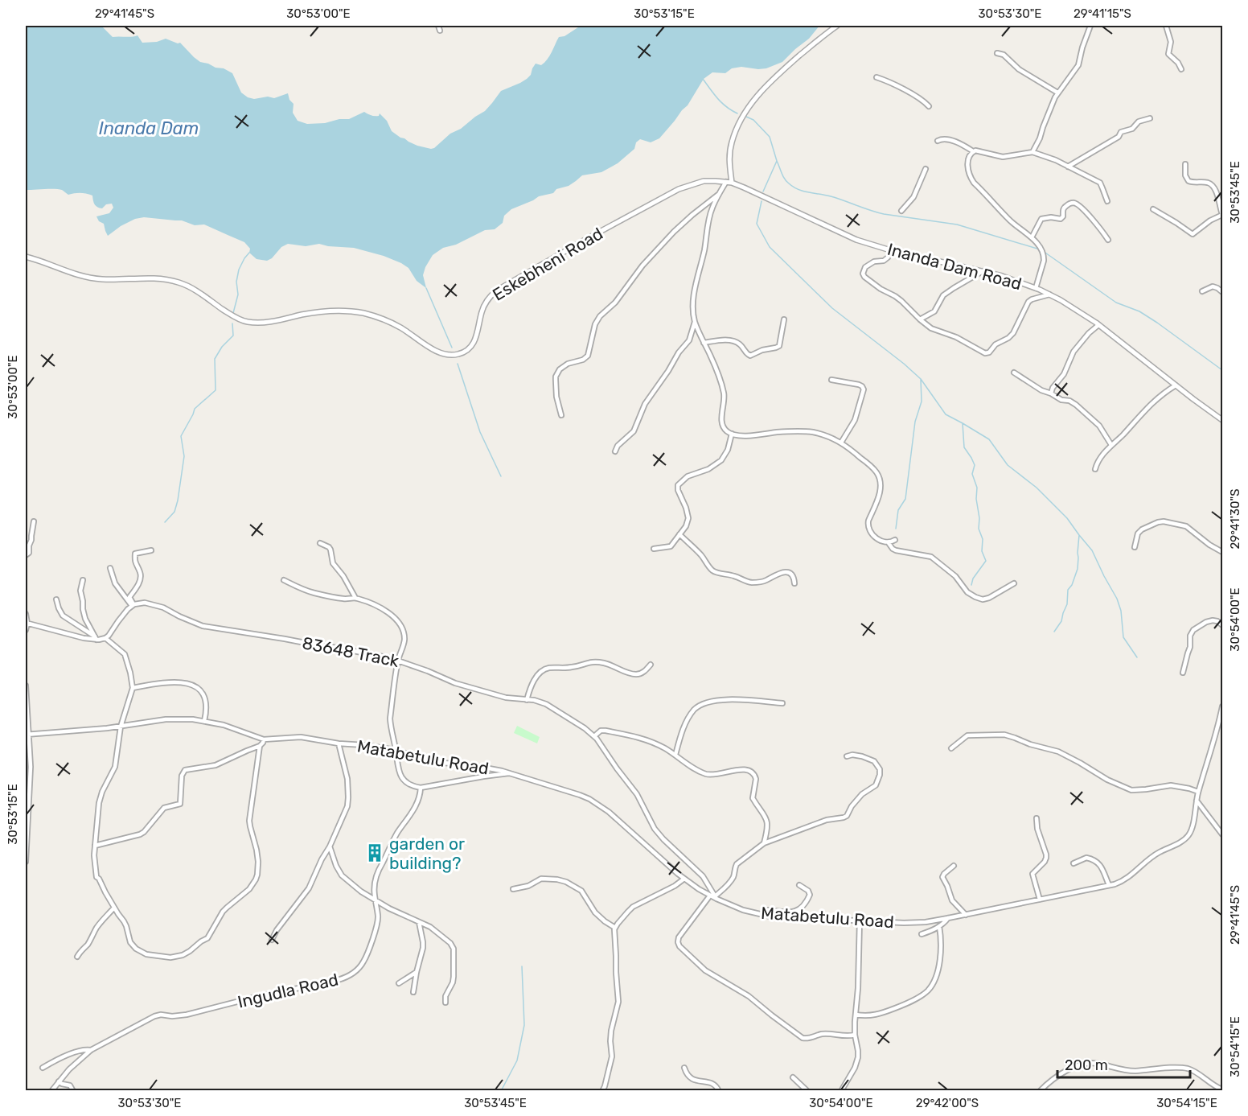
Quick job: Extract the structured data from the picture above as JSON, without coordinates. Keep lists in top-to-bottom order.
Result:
{
  "streets": {
    "street": [
      "Eskebheni Road",
      "Inanda Dam Road",
      "83648 Track",
      "Matabetulu Road",
      "Ingudla Road"
    ]
  },
  "crossings": [
    ["Eskebheni Road", "Inanda Dam Road"],
    ["83648 Track", "Matabetulu Road"]
  ],
  "water": ["Inanda Dam"],
  "places": {
    "building": ["garden or building?"]
  },
  "scale_bar": "200 m",
  "coordinates": [
    "29°41'45\"S",
    "30°53'00\"E",
    "30°53'15\"E",
    "30°53'30\"E",
    "29°41'15\"S",
    "30°53'45\"E",
    "29°41'30\"S",
    "30°54'00\"E",
    "30°54'15\"E",
    "29°42'00\"S"
  ]
}
